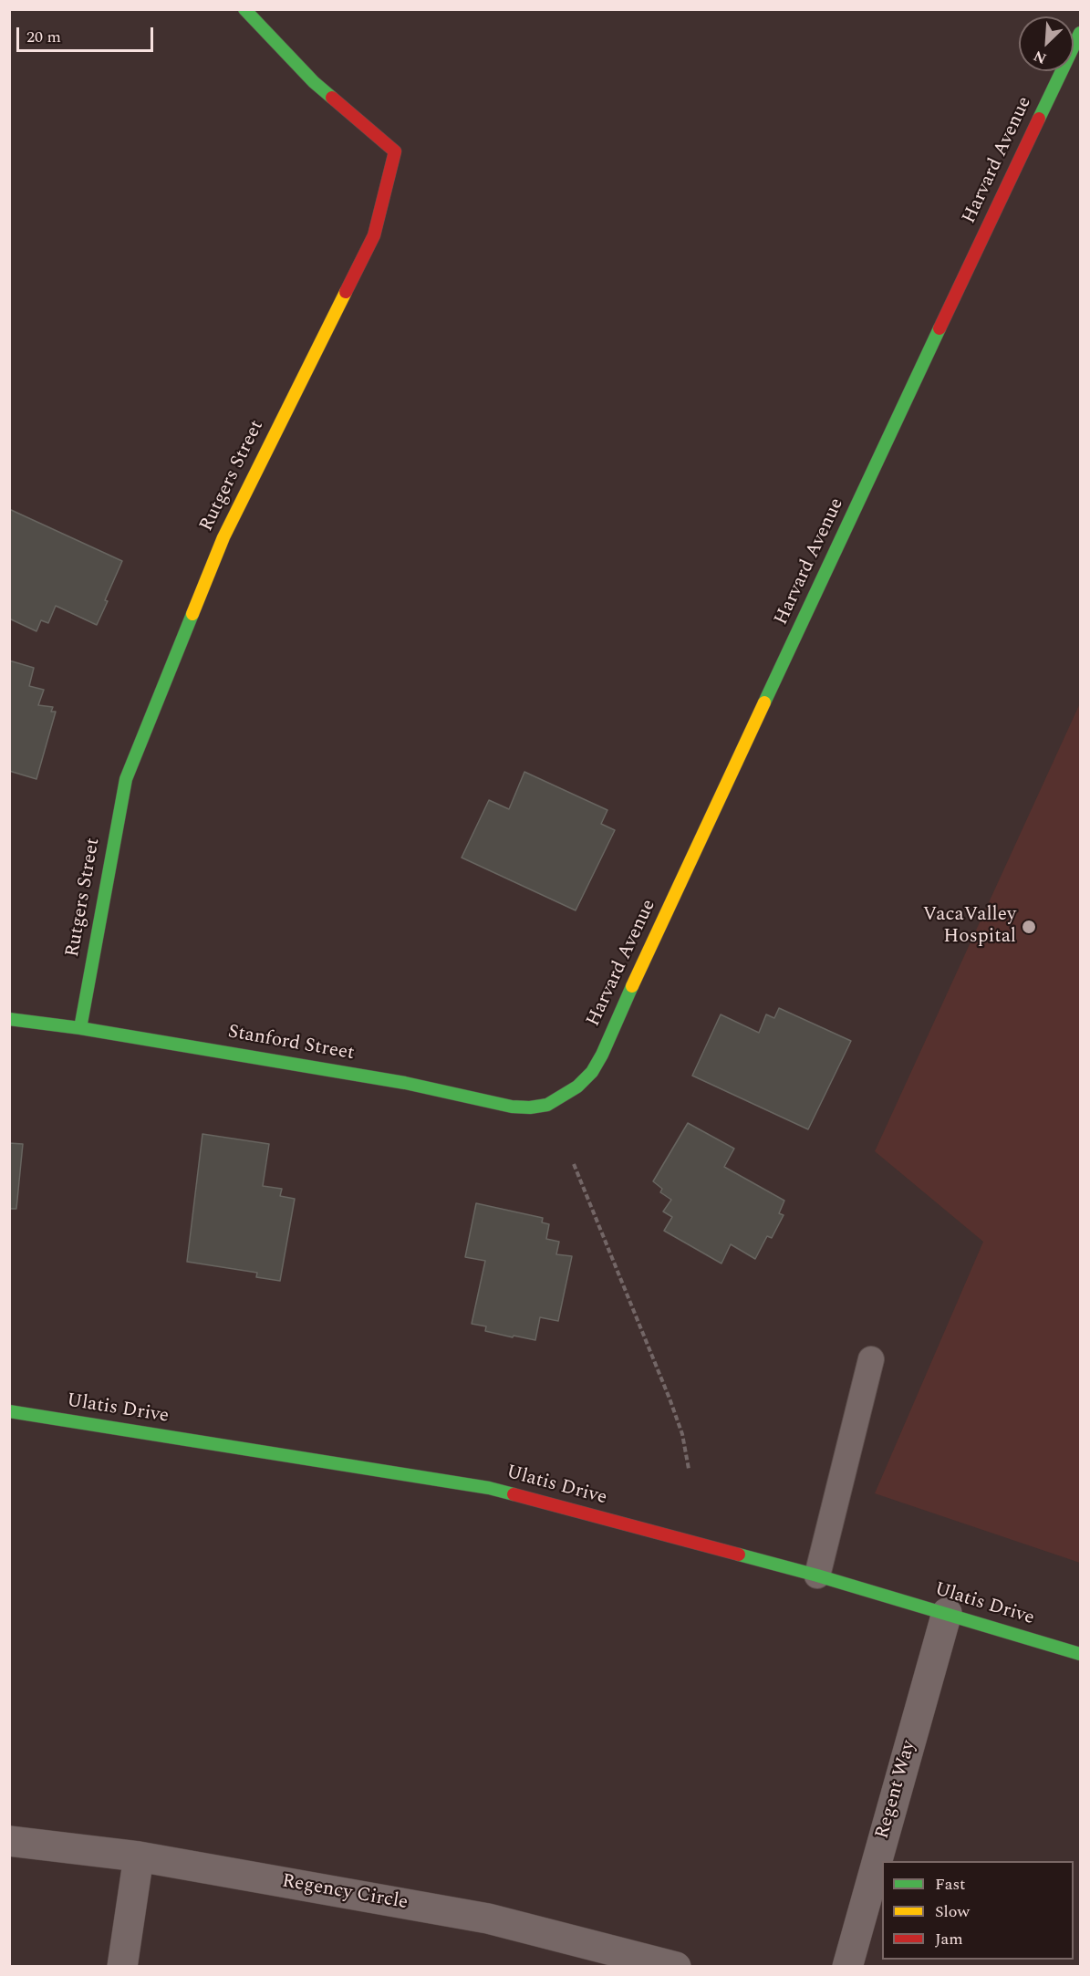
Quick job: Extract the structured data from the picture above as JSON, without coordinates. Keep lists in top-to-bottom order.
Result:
{
  "streets": {
    "street": [
      "Harvard Avenue",
      "Rutgers Street",
      "Stanford Street",
      "Ulatis Drive",
      "Regent Way",
      "Regency Circle"
    ]
  },
  "crossings": [
    ["Harvard Avenue", "Stanford Street"],
    ["Rutgers Street", "Stanford Street"],
    ["Ulatis Drive", "Regent Way"]
  ],
  "places": ["VacaValley Hospital"],
  "legend": ["Fast", "Slow", "Jam"],
  "scale_bar": "20 m",
  "north": "bottom left"
}
